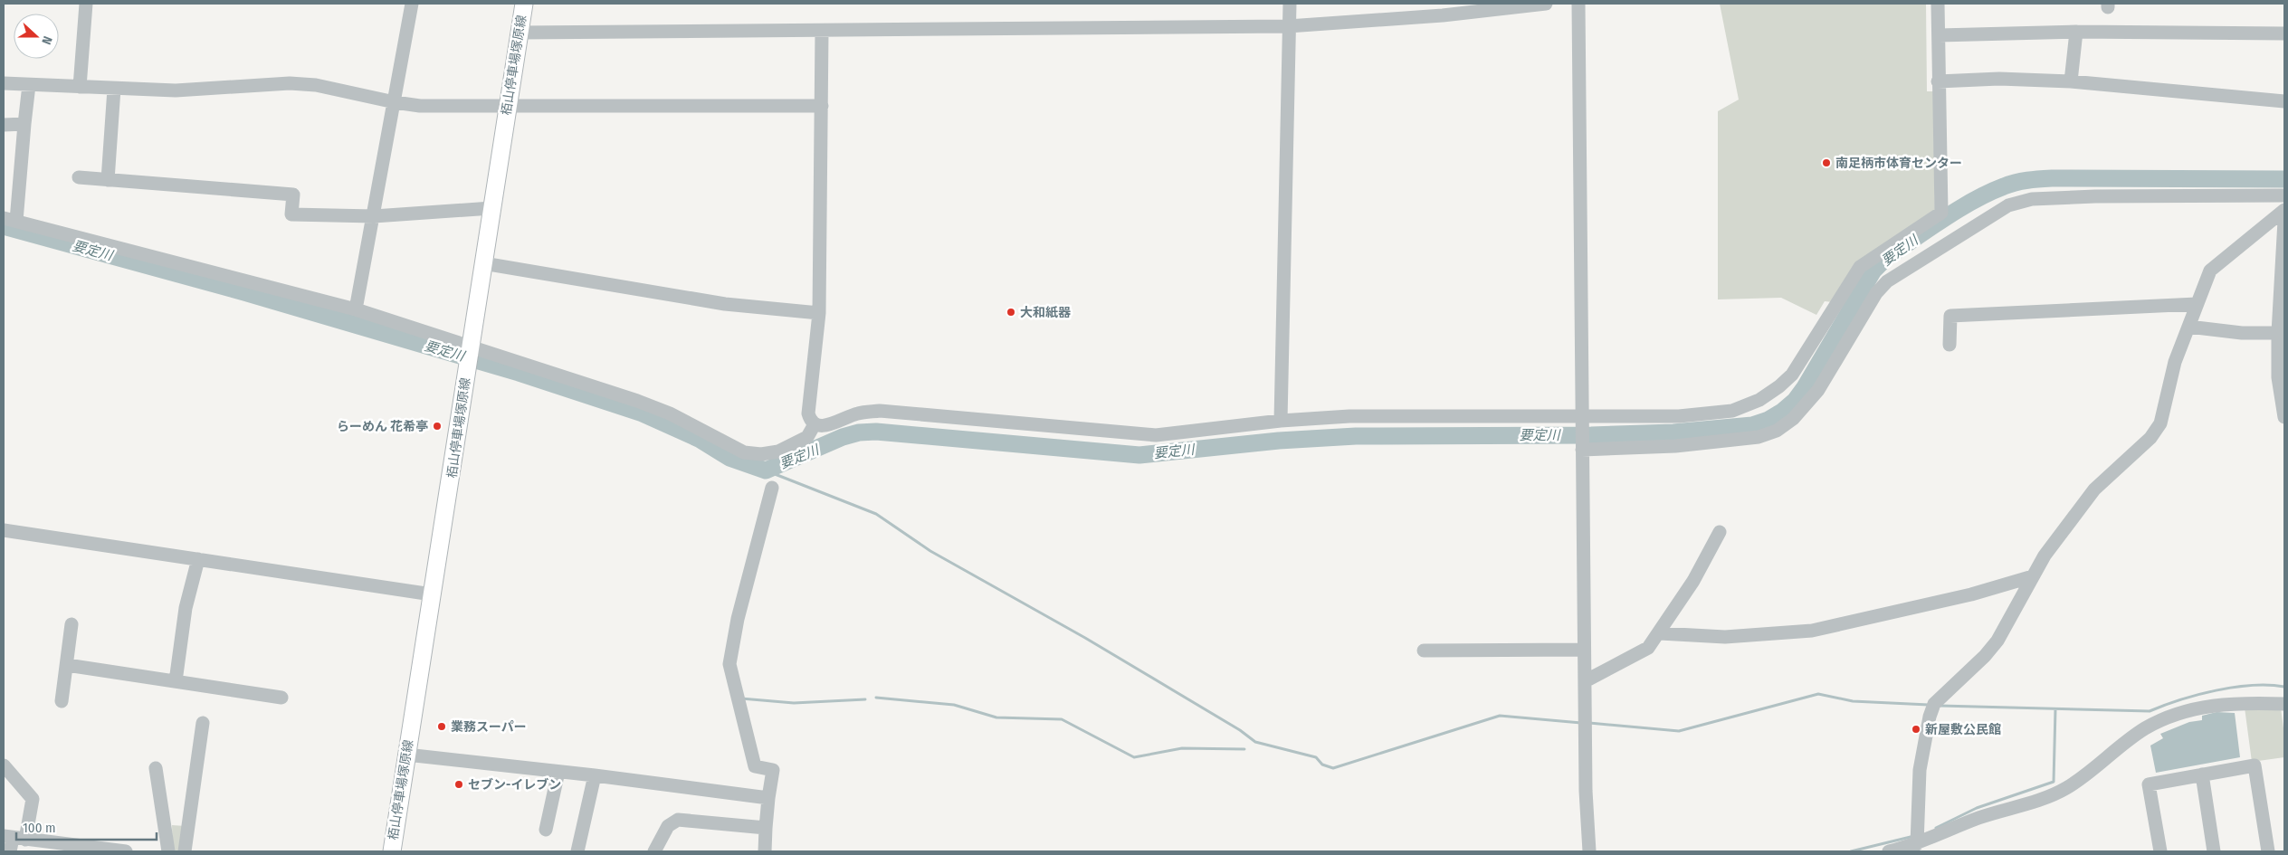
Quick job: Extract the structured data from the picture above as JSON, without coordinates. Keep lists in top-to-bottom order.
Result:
{
  "streets": {
    "main road": ["栢山停車場塚原線"]
  },
  "water": ["要定川"],
  "places": [
    "南足柄市体育センター",
    "大和紙器",
    "らーめん 花希亭",
    "業務スーパー",
    "新屋敷公民館",
    "セブン-イレブン"
  ],
  "scale_bar": "100 m",
  "north": "right"
}
